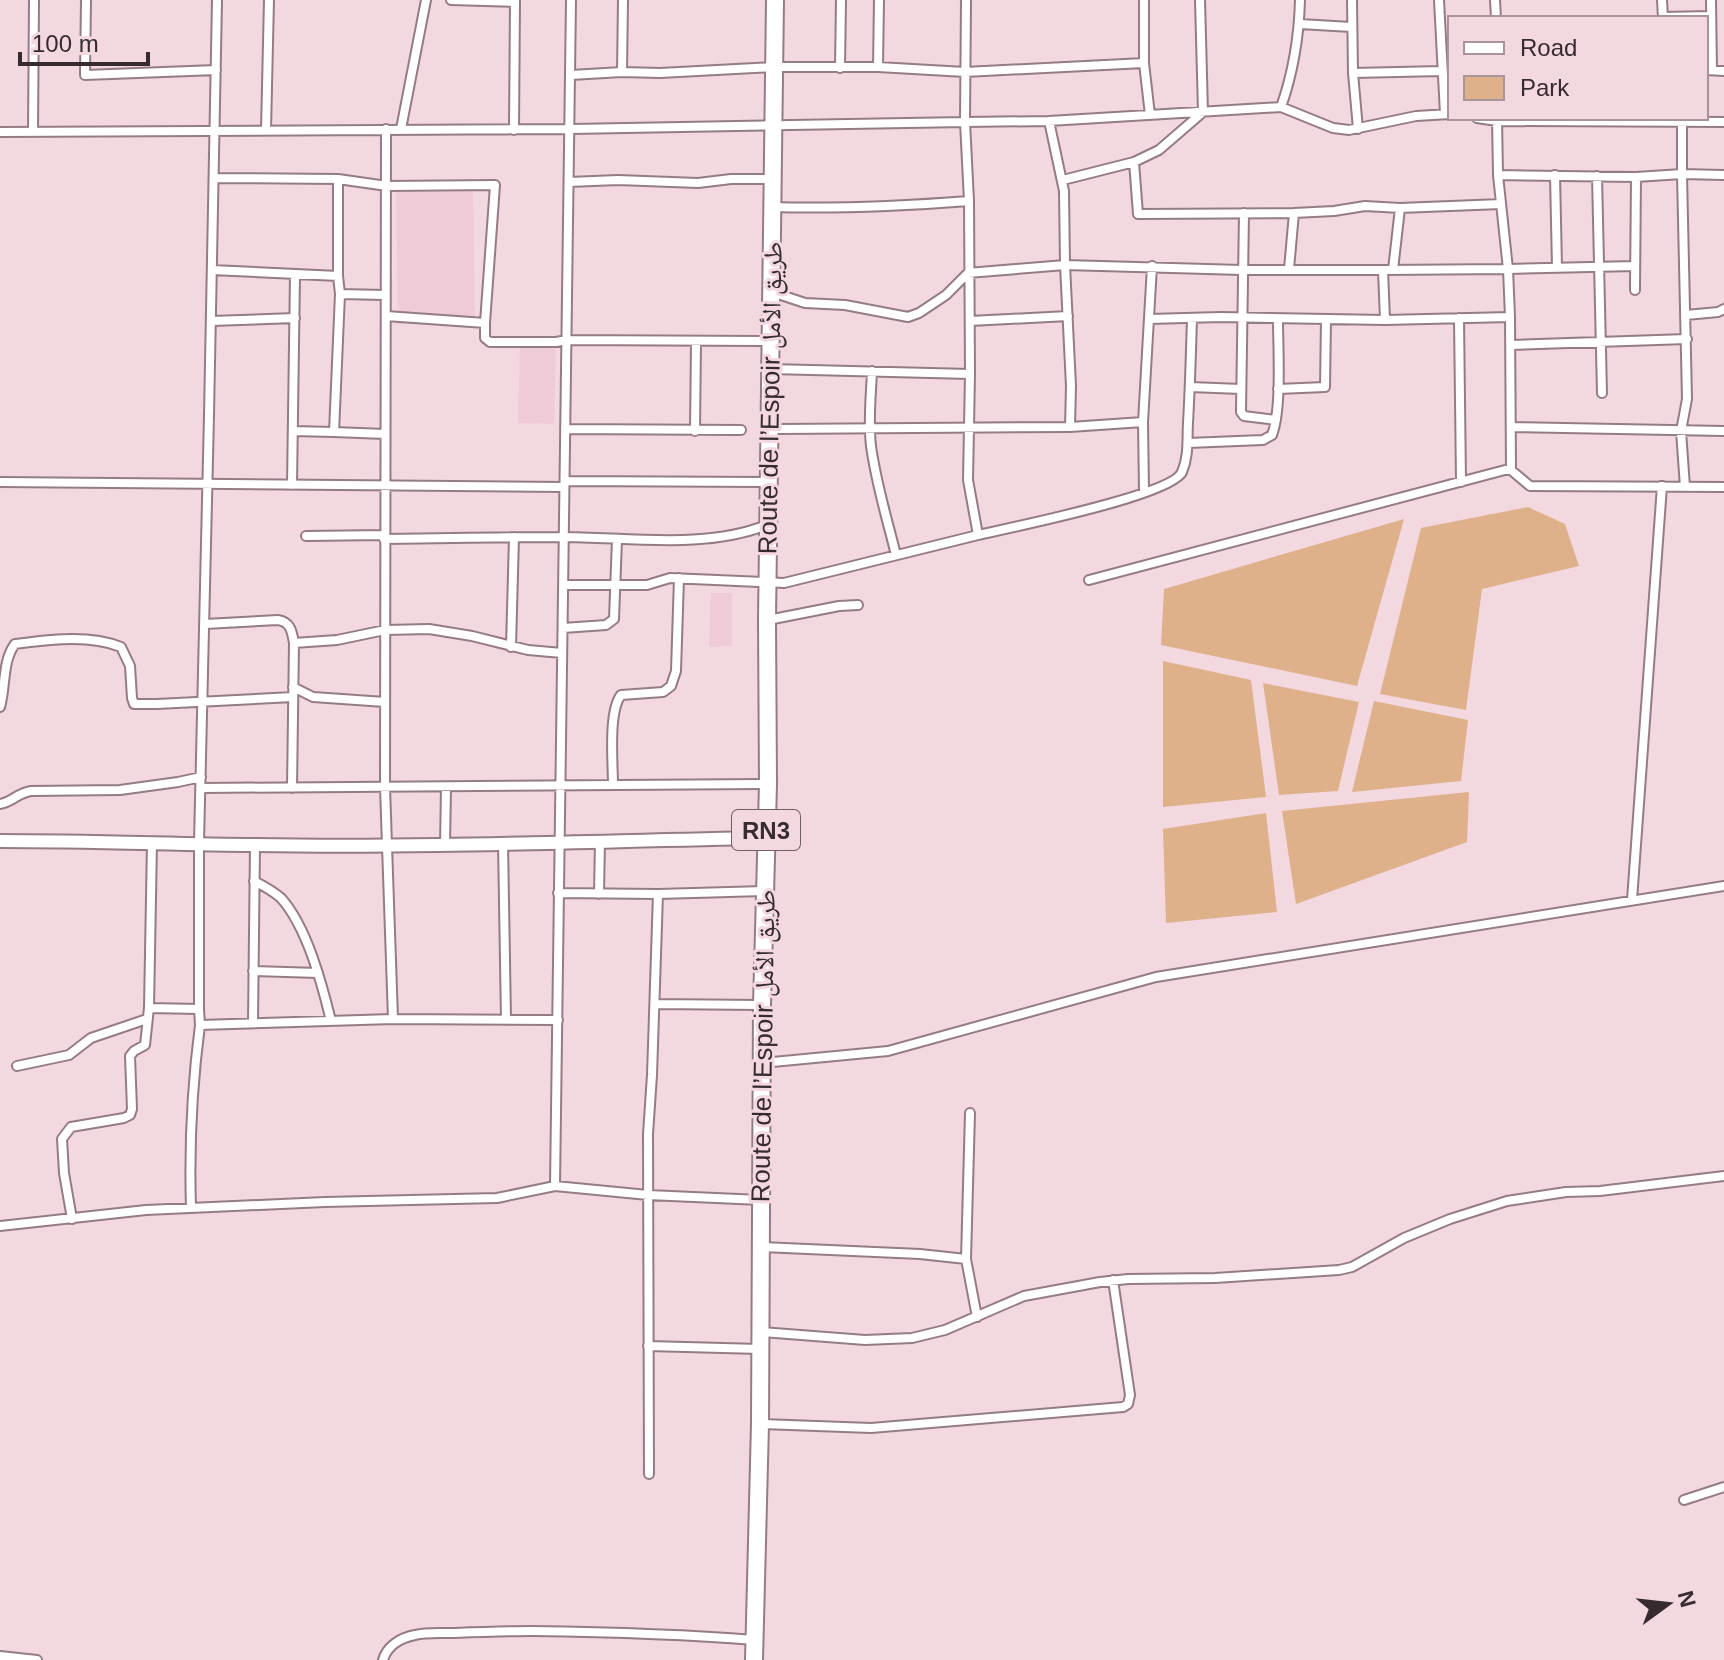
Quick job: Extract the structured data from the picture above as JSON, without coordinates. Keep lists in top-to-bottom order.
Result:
{
  "streets": {
    "highway": ["Route de l’Espoir طريق الأمل", "RN3"]
  },
  "legend": ["Road", "Park"],
  "scale_bar": "100 m",
  "north": "right"
}
